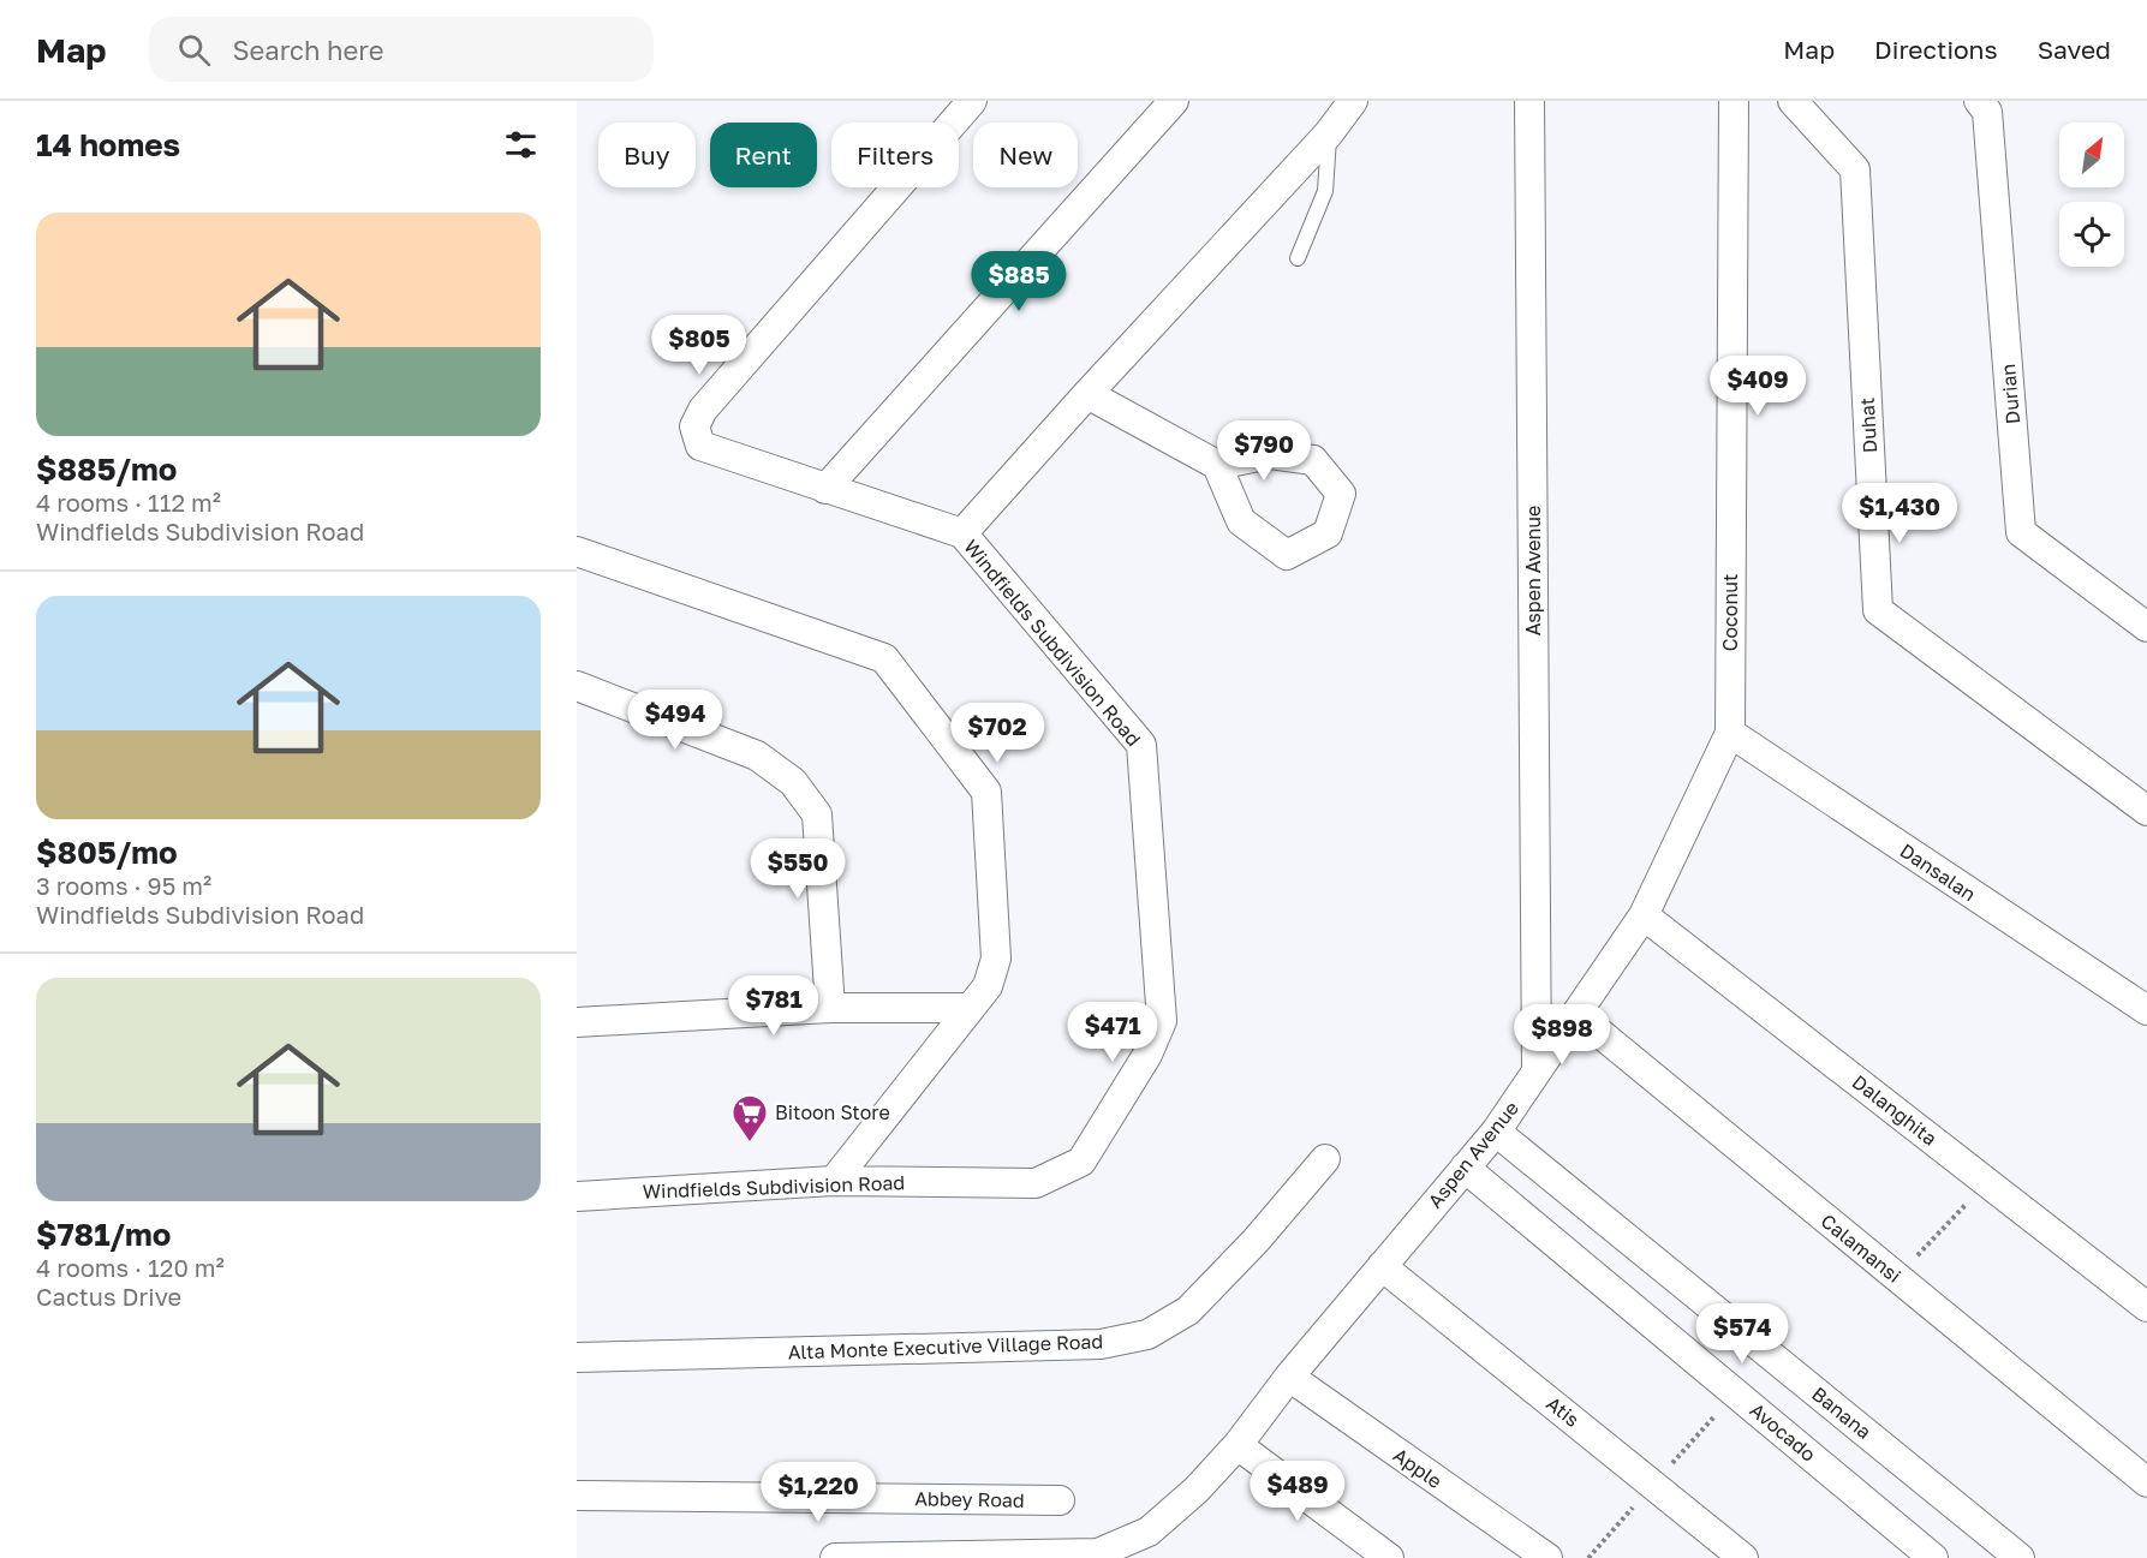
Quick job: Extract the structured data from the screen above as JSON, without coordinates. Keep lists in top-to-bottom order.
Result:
{
  "streets": {
    "street": [
      "Durian",
      "Duhat",
      "Aspen Avenue",
      "Coconut",
      "Windfields Subdivision Road",
      "Dansalan",
      "Dalanghita",
      "Calamansi",
      "Alta Monte Executive Village Road",
      "Atis",
      "Banana",
      "Avocado",
      "Apple",
      "Abbey Road"
    ]
  },
  "crossings": [
    ["Aspen Avenue", "Coconut"],
    ["Aspen Avenue", "Atis"],
    ["Aspen Avenue", "Banana"],
    ["Aspen Avenue", "Avocado"],
    ["Aspen Avenue", "Apple"],
    ["Coconut", "Dansalan"],
    ["Coconut", "Dalanghita"],
    ["Coconut", "Calamansi"]
  ],
  "places": {
    "supermarket": ["Bitoon Store"]
  },
  "north": "top right",
  "page": {
    "header": "Map",
    "search": "Search here",
    "nav": ["Map", "Directions", "Saved"],
    "heading": "14 homes",
    "chip": [
      "Buy",
      "Rent",
      "Filters",
      "New"
    ],
    "list": [
      {
        "name": "$885/mo",
        "note": "4 rooms · 112 m² · Windfields Subdivision Road"
      },
      {
        "name": "$805/mo",
        "note": "3 rooms · 95 m² · Windfields Subdivision Road"
      },
      {
        "name": "$781/mo",
        "note": "4 rooms · 120 m² · Cactus Drive"
      }
    ],
    "price": [
      "$885",
      "$805",
      "$409",
      "$790",
      "$1,430",
      "$494",
      "$702",
      "$550",
      "$781",
      "$471",
      "$898",
      "$574",
      "$489",
      "$1,220"
    ]
  }
}
